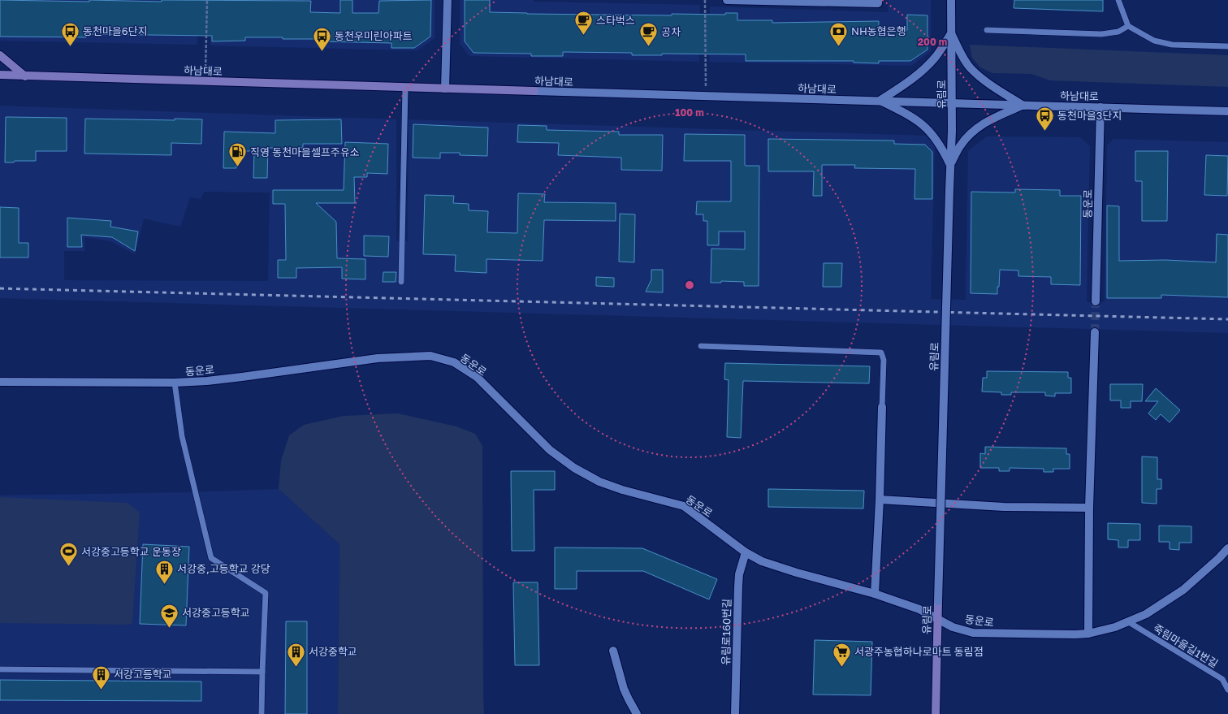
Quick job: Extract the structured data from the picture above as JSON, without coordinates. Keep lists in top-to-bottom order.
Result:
{
  "streets": {
    "main road": ["하남대로", "유림로"],
    "street": ["동운로", "유림로160번길"],
    "lane": ["죽림마을길1번길"]
  },
  "crossings": [
    ["하남대로", "유림로"],
    ["하남대로", "동운로"],
    ["유림로", "동운로"],
    ["동운로", "유림로160번길"],
    ["동운로", "죽림마을길1번길"]
  ],
  "places": {
    "cafe": ["스타벅스", "공차"],
    "bus stop": ["동천마을6단지", "동천우미린아파트", "동천마을3단지"],
    "bank": ["NH농협은행"],
    "fuel station": ["직영 동천마을셀프주유소"],
    "sports": ["서강중고등학교 운동장"],
    "building": ["서강중,고등학교 강당", "서강중학교", "서강고등학교"],
    "school or university": ["서강중고등학교"],
    "supermarket": ["서광주농협하나로마트 동림점"]
  },
  "rings": ["200 m", "100 m"]
}
